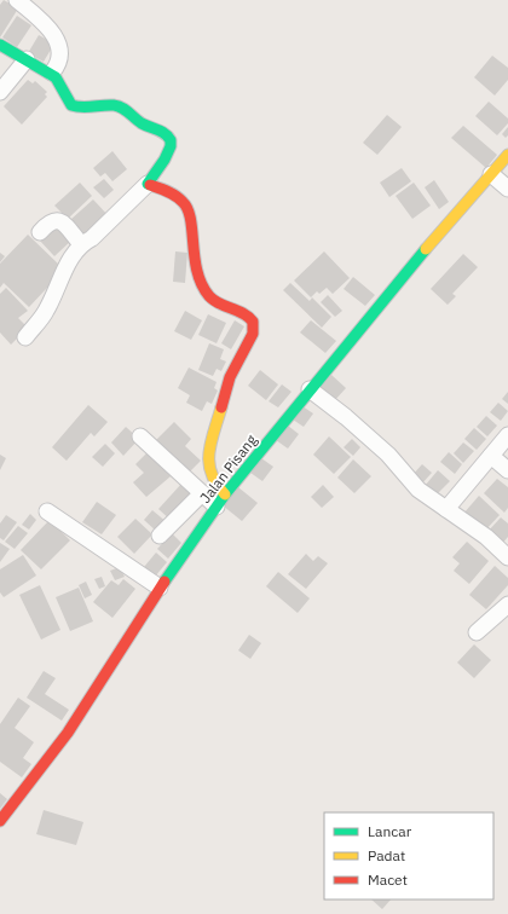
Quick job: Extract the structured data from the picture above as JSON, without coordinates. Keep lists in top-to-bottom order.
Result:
{
  "streets": {
    "street": ["Jalan Pisang"]
  },
  "legend": ["Lancar", "Padat", "Macet"]
}
